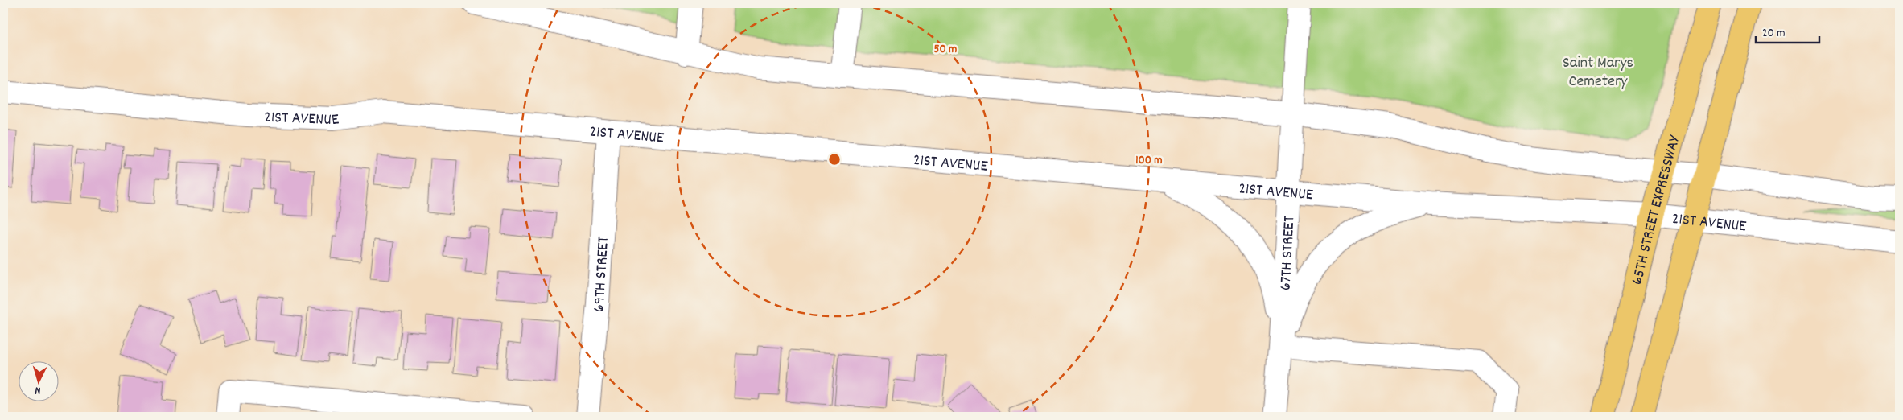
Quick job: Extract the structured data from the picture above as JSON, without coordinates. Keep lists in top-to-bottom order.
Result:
{
  "streets": {
    "main road": ["65TH STREET EXPRESSWAY"],
    "street": ["21ST AVENUE", "67TH STREET", "69TH STREET"]
  },
  "crossings": [
    ["21ST AVENUE", "65TH STREET EXPRESSWAY"],
    ["21ST AVENUE", "67TH STREET"],
    ["21ST AVENUE", "69TH STREET"]
  ],
  "parks": ["Saint Marys Cemetery"],
  "scale_bar": "20 m",
  "north": "bottom",
  "rings": ["50 m", "100 m"]
}
